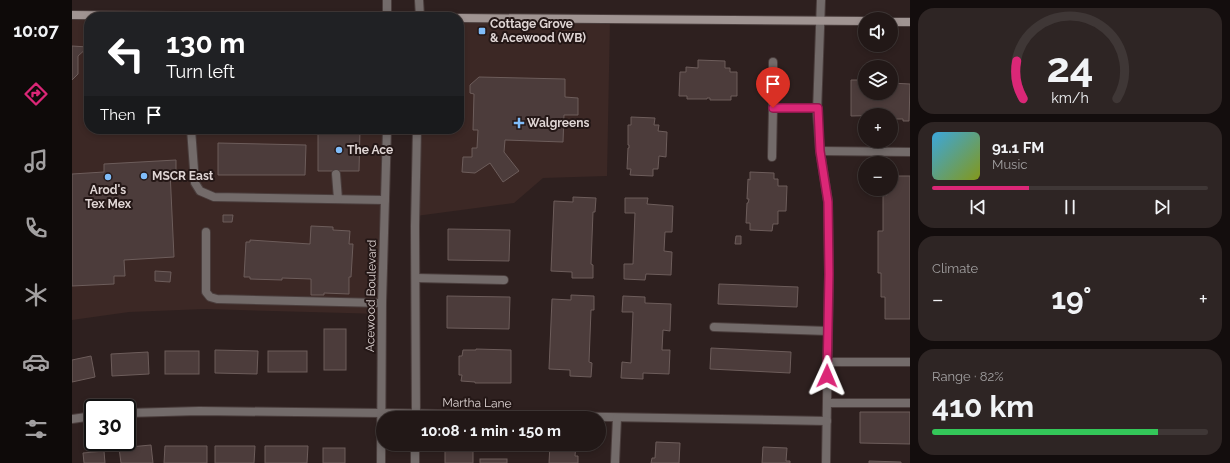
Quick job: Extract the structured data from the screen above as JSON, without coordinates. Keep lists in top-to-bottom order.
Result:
{
  "streets": {
    "street": ["Acewood Boulevard", "Martha Lane"]
  },
  "places": {
    "transit": ["Cottage Grove & Acewood (WB)"],
    "health": ["Walgreens"],
    "other": ["The Ace", "MSCR East", "Arod's Tex Mex"]
  },
  "page": {
    "tabs": "10:07",
    "map_buttons": ["+", "−"],
    "turn": ["130 m", "Turn left"],
    "then": "Then",
    "song": ["91.1 FM", "Music"],
    "tile": [
      "Climate",
      ["Range · 82%", "410 km"]
    ],
    "heat": ["−", "19°", "+"],
    "limit": "30",
    "trip": "10:08 · 1 min · 150 m",
    "gauge": ["24", "km/h"]
  }
}
